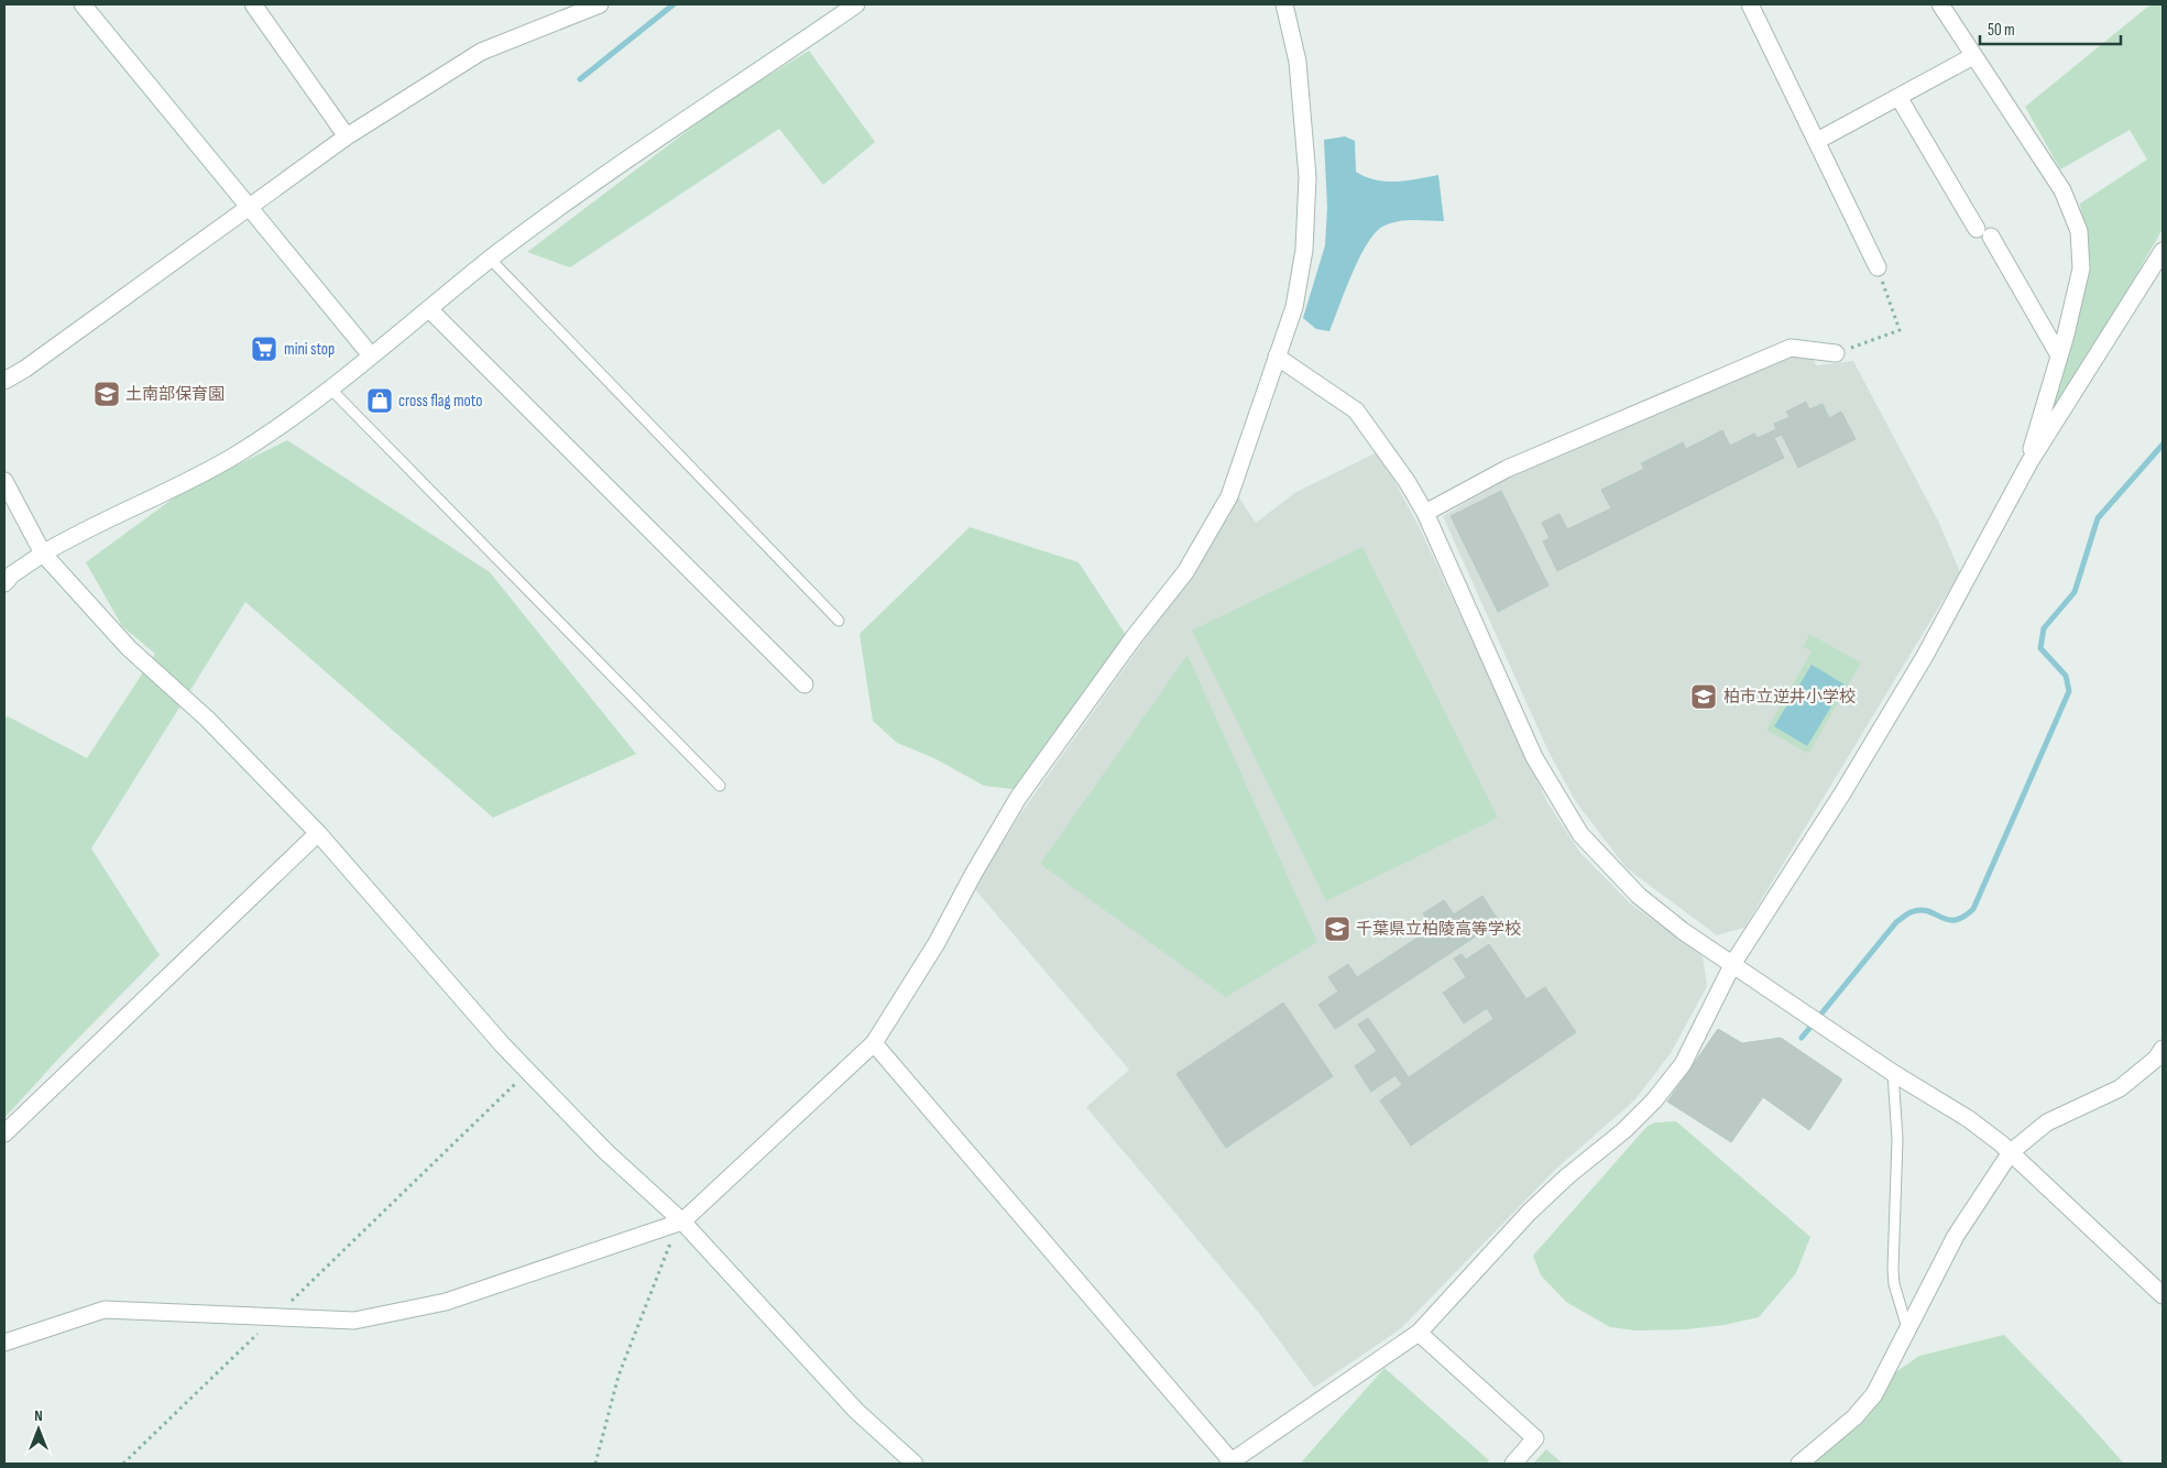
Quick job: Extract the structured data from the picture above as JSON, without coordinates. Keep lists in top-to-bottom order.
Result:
{
  "places": {
    "supermarket": ["mini stop"],
    "school or university": ["土南部保育園", "柏市立逆井小学校", "千葉県立柏陵高等学校"],
    "shop": ["cross flag moto"]
  },
  "scale_bar": "50 m",
  "north": "top"
}
